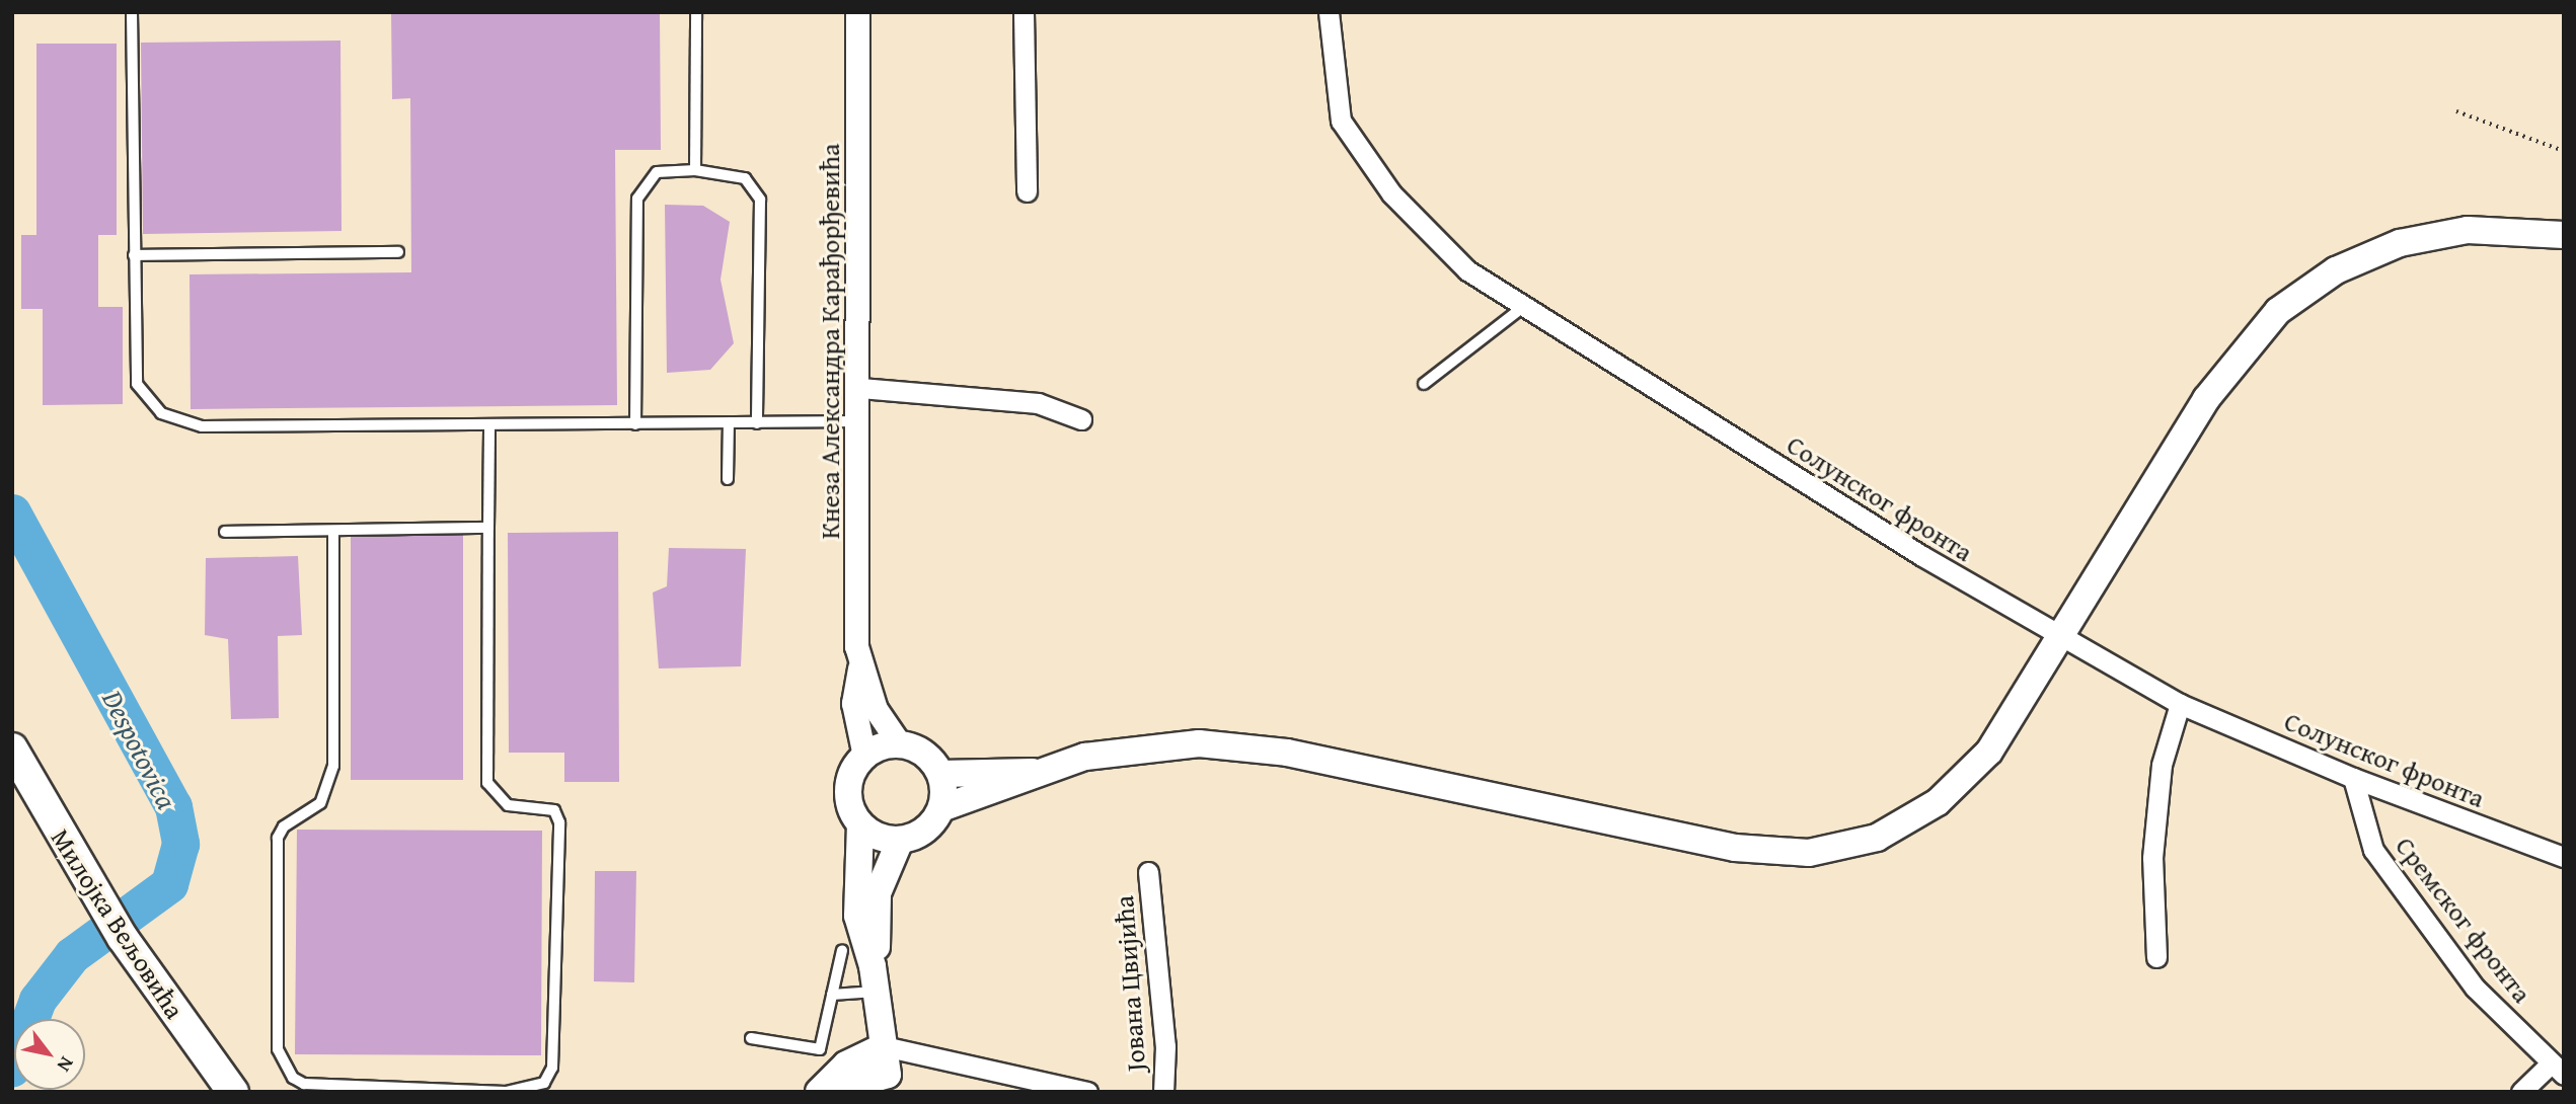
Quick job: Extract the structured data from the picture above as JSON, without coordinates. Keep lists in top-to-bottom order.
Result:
{
  "streets": {
    "main road": ["Милојка Вељовића"],
    "street": [
      "Кнеза Александра Карађорђевића",
      "Солунског фронта",
      "Сремског фронта",
      "Јована Цвијића"
    ]
  },
  "crossings": [
    ["Солунског фронта", "Сремског фронта"]
  ],
  "water": ["Despotovica"],
  "north": "bottom right"
}
